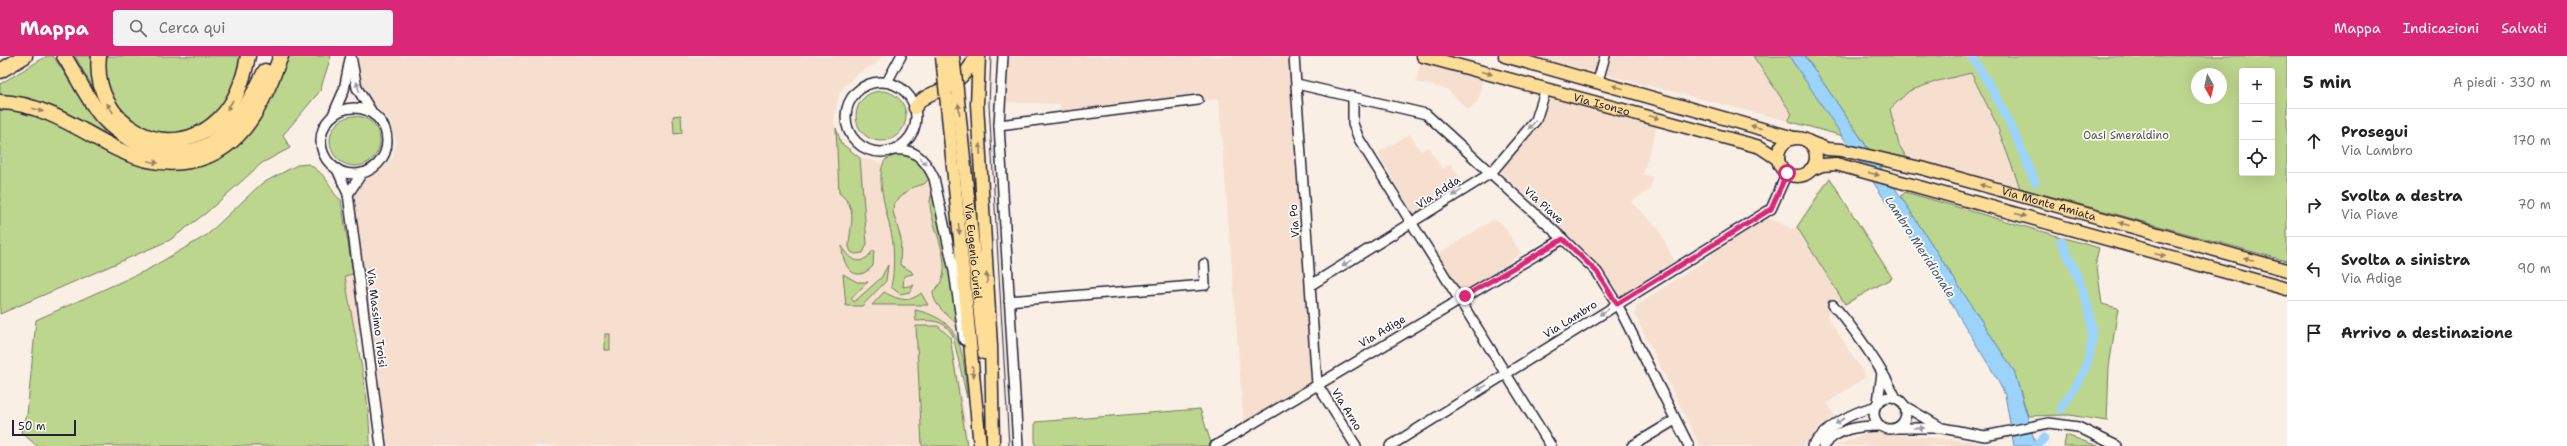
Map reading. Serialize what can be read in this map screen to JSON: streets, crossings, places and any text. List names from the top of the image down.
{
  "streets": {
    "main road": ["Via Isonzo", "Via Monte Amiata", "Via Eugenio Curiel"],
    "street": [
      "Via Adda",
      "Via Piave",
      "Via Po",
      "Via Massimo Troisi",
      "Via Lambro",
      "Via Adige",
      "Via Arno"
    ]
  },
  "crossings": [
    ["Via Isonzo", "Via Adda"],
    ["Via Isonzo", "Via Monte Amiata"],
    ["Via Isonzo", "Via Lambro"],
    ["Via Adda", "Via Piave"],
    ["Via Adda", "Via Po"],
    ["Via Monte Amiata", "Via Lambro"],
    ["Via Piave", "Via Po"],
    ["Via Piave", "Via Lambro"],
    ["Via Piave", "Via Adige"],
    ["Via Po", "Via Adige"],
    ["Via Po", "Via Arno"],
    ["Via Adige", "Via Arno"]
  ],
  "one_way": ["Via Adda", "Via Lambro"],
  "water": ["Lambro Meridionale"],
  "parks": ["Oasi Smeraldino"],
  "scale_bar": "50 m",
  "north": "bottom",
  "page": {
    "header": "Mappa",
    "search": "Cerca qui",
    "nav": ["Mappa", "Indicazioni", "Salvati"],
    "heading": ["5 min", "A piedi · 330 m"],
    "map_buttons": ["+", "−"],
    "list": [
      ["Prosegui", "Via Lambro", "170 m"],
      ["Svolta a destra", "Via Piave", "70 m"],
      ["Svolta a sinistra", "Via Adige", "90 m"],
      "Arrivo a destinazione"
    ],
    "scale": "50 m"
  }
}
